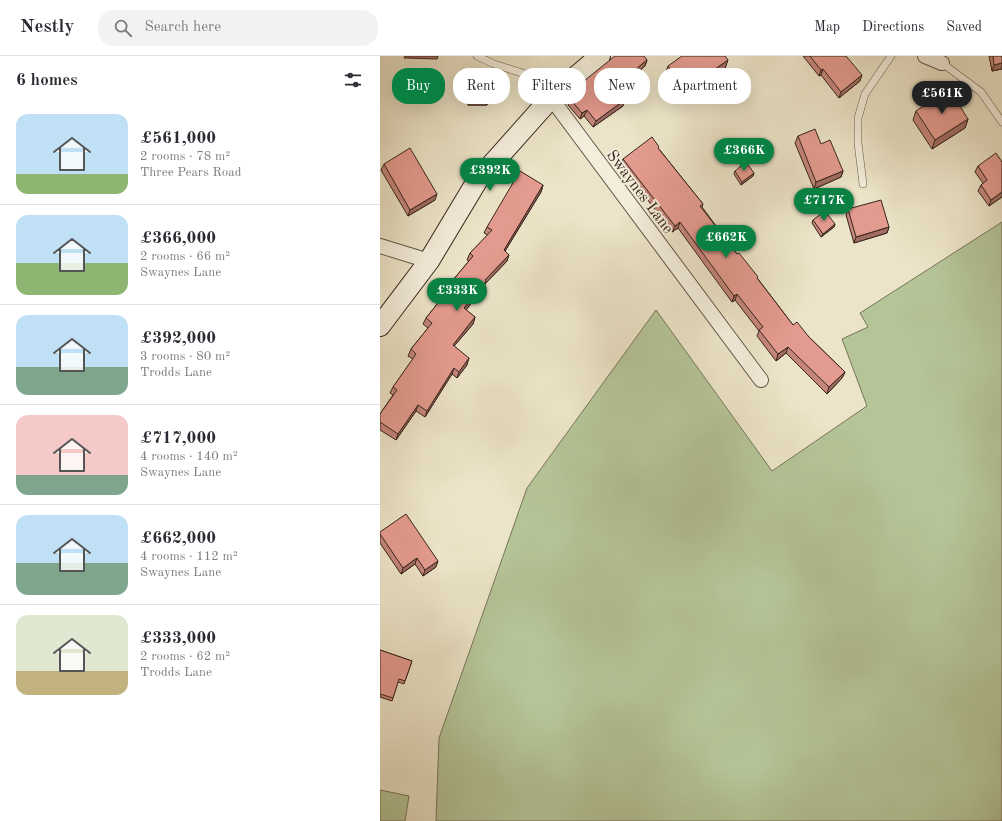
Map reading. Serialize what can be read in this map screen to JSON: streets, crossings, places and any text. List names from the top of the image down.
{
  "streets": {
    "street": ["Swaynes Lane"]
  },
  "page": {
    "header": "Nestly",
    "search": "Search here",
    "nav": ["Map", "Directions", "Saved"],
    "heading": "6 homes",
    "chip": [
      "Buy",
      "Rent",
      "Filters",
      "New",
      "Apartment"
    ],
    "price": [
      "£561K",
      "£366K",
      "£392K",
      "£717K",
      "£662K",
      "£333K"
    ],
    "list": [
      {
        "name": "£561,000",
        "note": "2 rooms · 78 m² · Three Pears Road"
      },
      {
        "name": "£366,000",
        "note": "2 rooms · 66 m² · Swaynes Lane"
      },
      {
        "name": "£392,000",
        "note": "3 rooms · 80 m² · Trodds Lane"
      },
      {
        "name": "£717,000",
        "note": "4 rooms · 140 m² · Swaynes Lane"
      },
      {
        "name": "£662,000",
        "note": "4 rooms · 112 m² · Swaynes Lane"
      },
      {
        "name": "£333,000",
        "note": "2 rooms · 62 m² · Trodds Lane"
      }
    ]
  }
}
